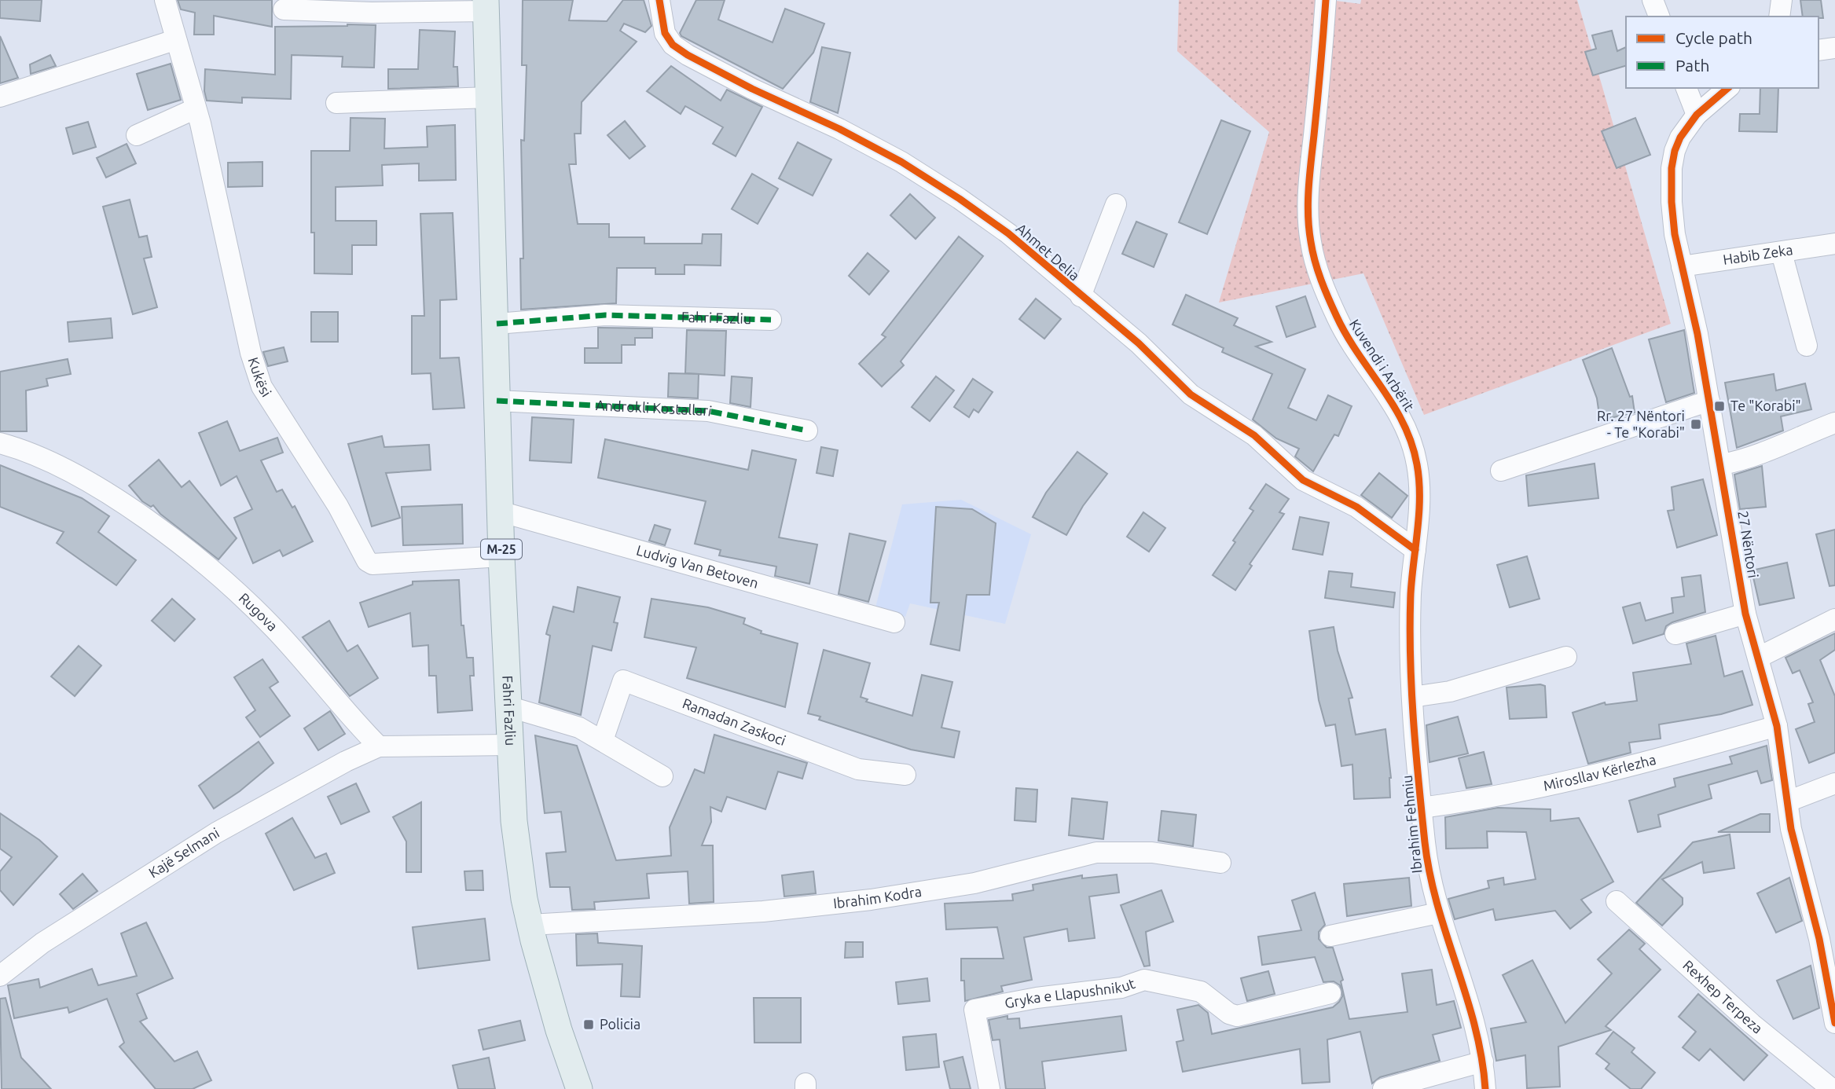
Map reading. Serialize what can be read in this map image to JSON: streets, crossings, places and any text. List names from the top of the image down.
{
  "streets": {
    "main road": ["Fahri Fazliu", "M-25"],
    "street": [
      "Ahmet Delia",
      "Habib Zeka",
      "Kuvendi i Arbërit",
      "Kukësi",
      "Androkli Kostallari",
      "27 Nëntori",
      "Ludvig Van Betoven",
      "Rugova",
      "Ramadan Zaskoci",
      "Mirosllav Kërlezha",
      "Ibrahim Fehmiu",
      "Kajë Selmani",
      "Ibrahim Kodra",
      "Gryka e Llapushnikut",
      "Rexhep Terpeza"
    ]
  },
  "crossings": [
    ["Ahmet Delia", "Kuvendi i Arbërit"],
    ["Ahmet Delia", "Ibrahim Fehmiu"],
    ["Habib Zeka", "27 Nëntori"],
    ["Fahri Fazliu", "Kukësi"],
    ["Fahri Fazliu", "Androkli Kostallari"],
    ["Fahri Fazliu", "Ludvig Van Betoven"],
    ["Fahri Fazliu", "Ibrahim Kodra"],
    ["Kuvendi i Arbërit", "Ibrahim Fehmiu"],
    ["27 Nëntori", "Mirosllav Kërlezha"],
    ["Rugova", "Kajë Selmani"],
    ["Mirosllav Kërlezha", "Ibrahim Fehmiu"]
  ],
  "places": {
    "transit": ["Te \"Korabi\"", "Rr. 27 Nëntori - Te \"Korabi\"", "Policia"]
  },
  "legend": ["Cycle path", "Path"]
}
